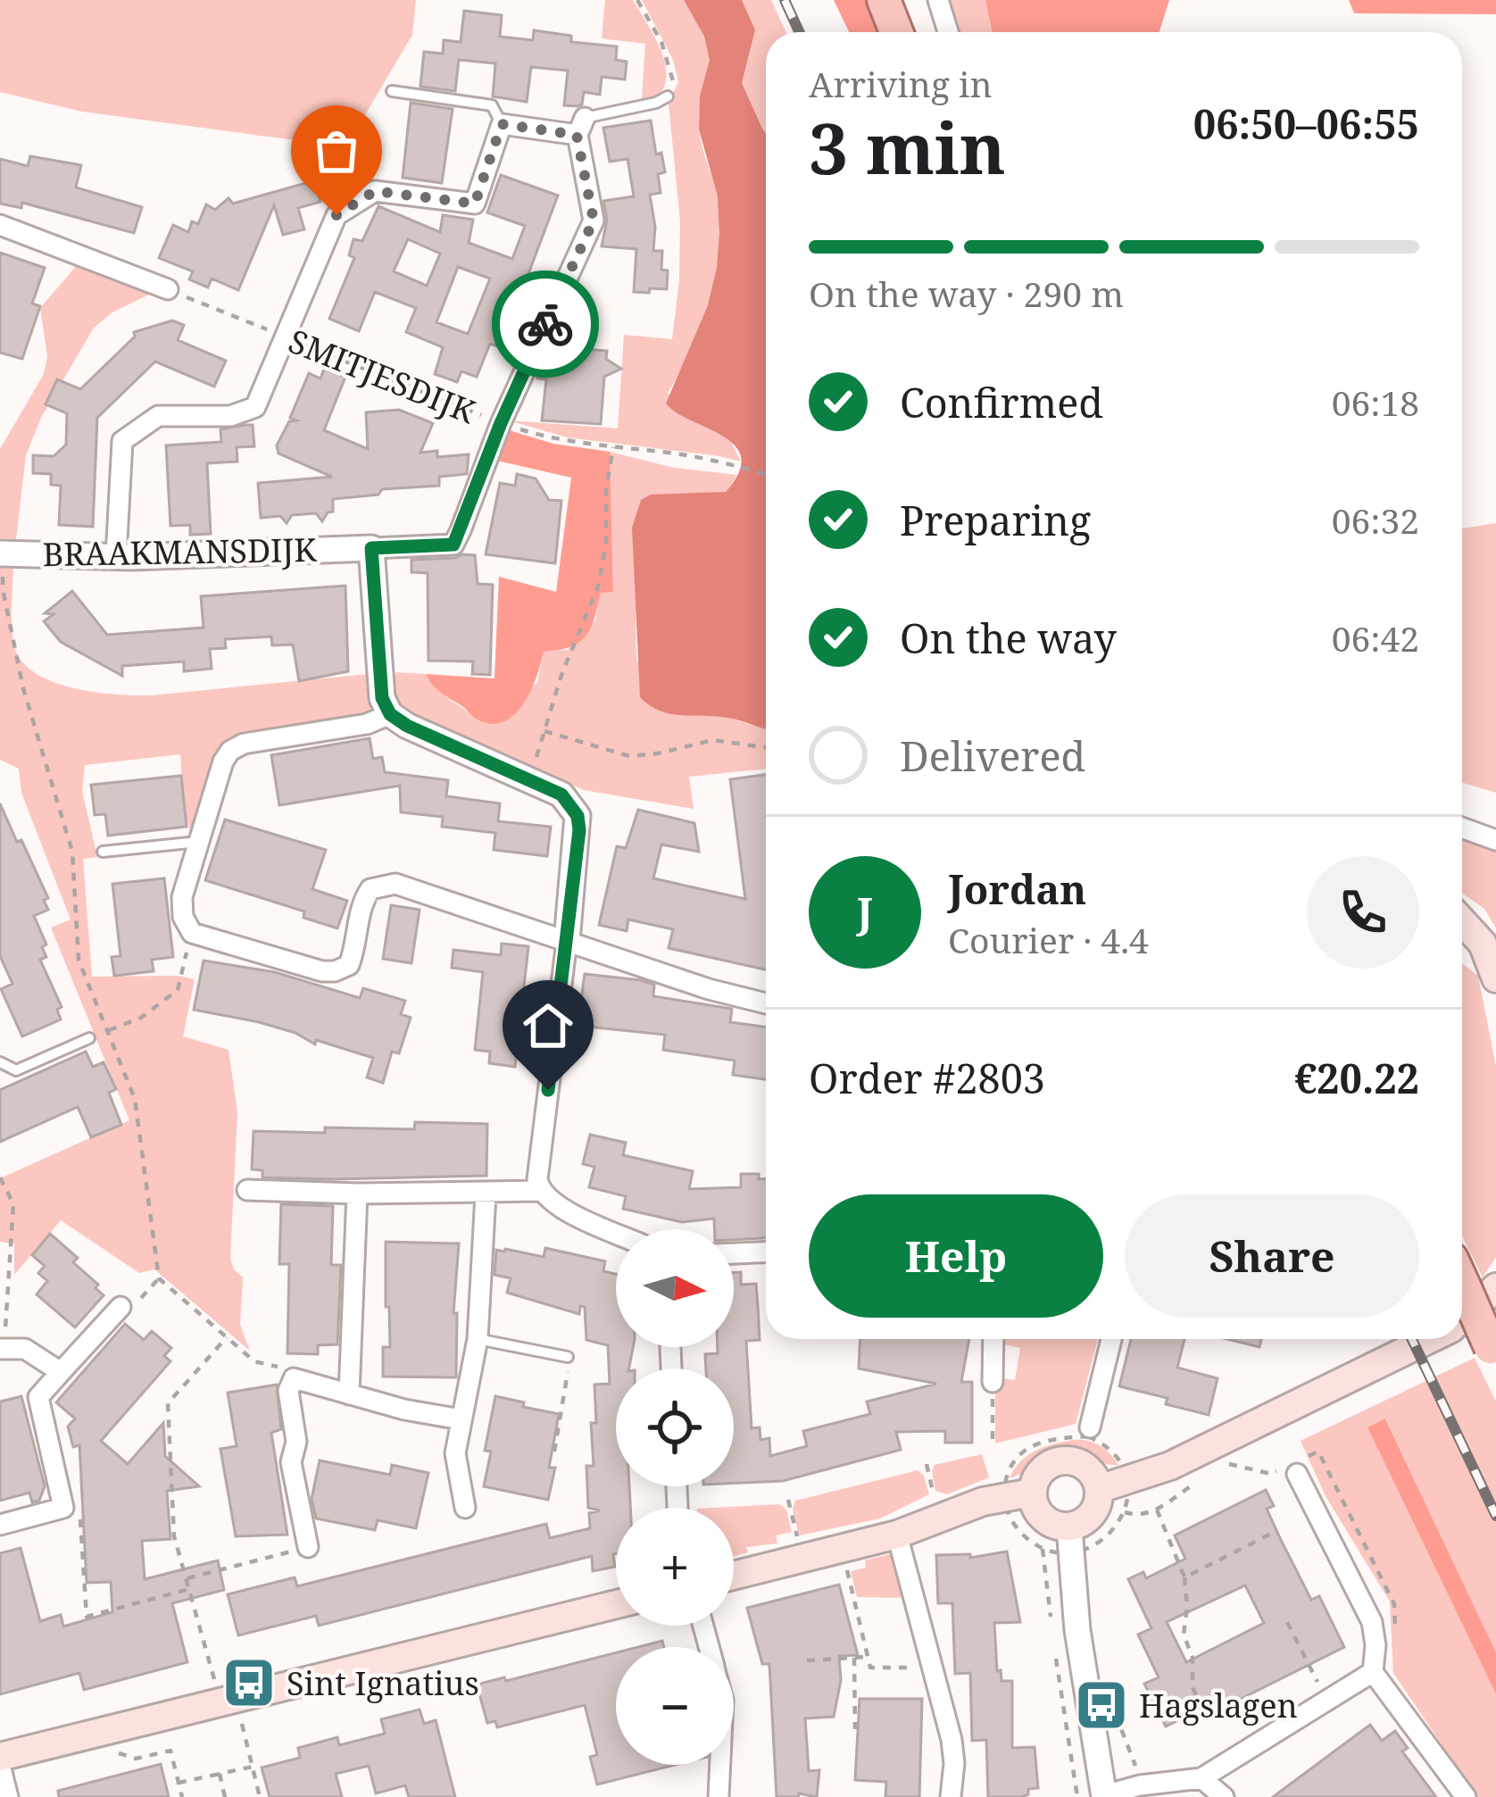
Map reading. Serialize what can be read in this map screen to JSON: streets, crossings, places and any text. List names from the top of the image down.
{
  "streets": {
    "street": ["BRAAKMANSDIJK"],
    "path": ["SMITJESDIJK"]
  },
  "places": {
    "bus stop": ["Sint Ignatius", "Hagslagen"]
  },
  "north": "right",
  "page": {
    "heading": ["3 min", "Arriving in", "06:50–06:55"],
    "panel": [
      "Jordan",
      "Courier · 4.4",
      "Order #2803",
      "€20.22"
    ],
    "bar": "On the way · 290 m",
    "list": [
      ["Confirmed", "06:18"],
      ["Preparing", "06:32"],
      ["On the way", "06:42"],
      "Delivered"
    ],
    "round": "J",
    "buttons": ["Help", "Share"],
    "map_buttons": ["+", "−"]
  }
}
